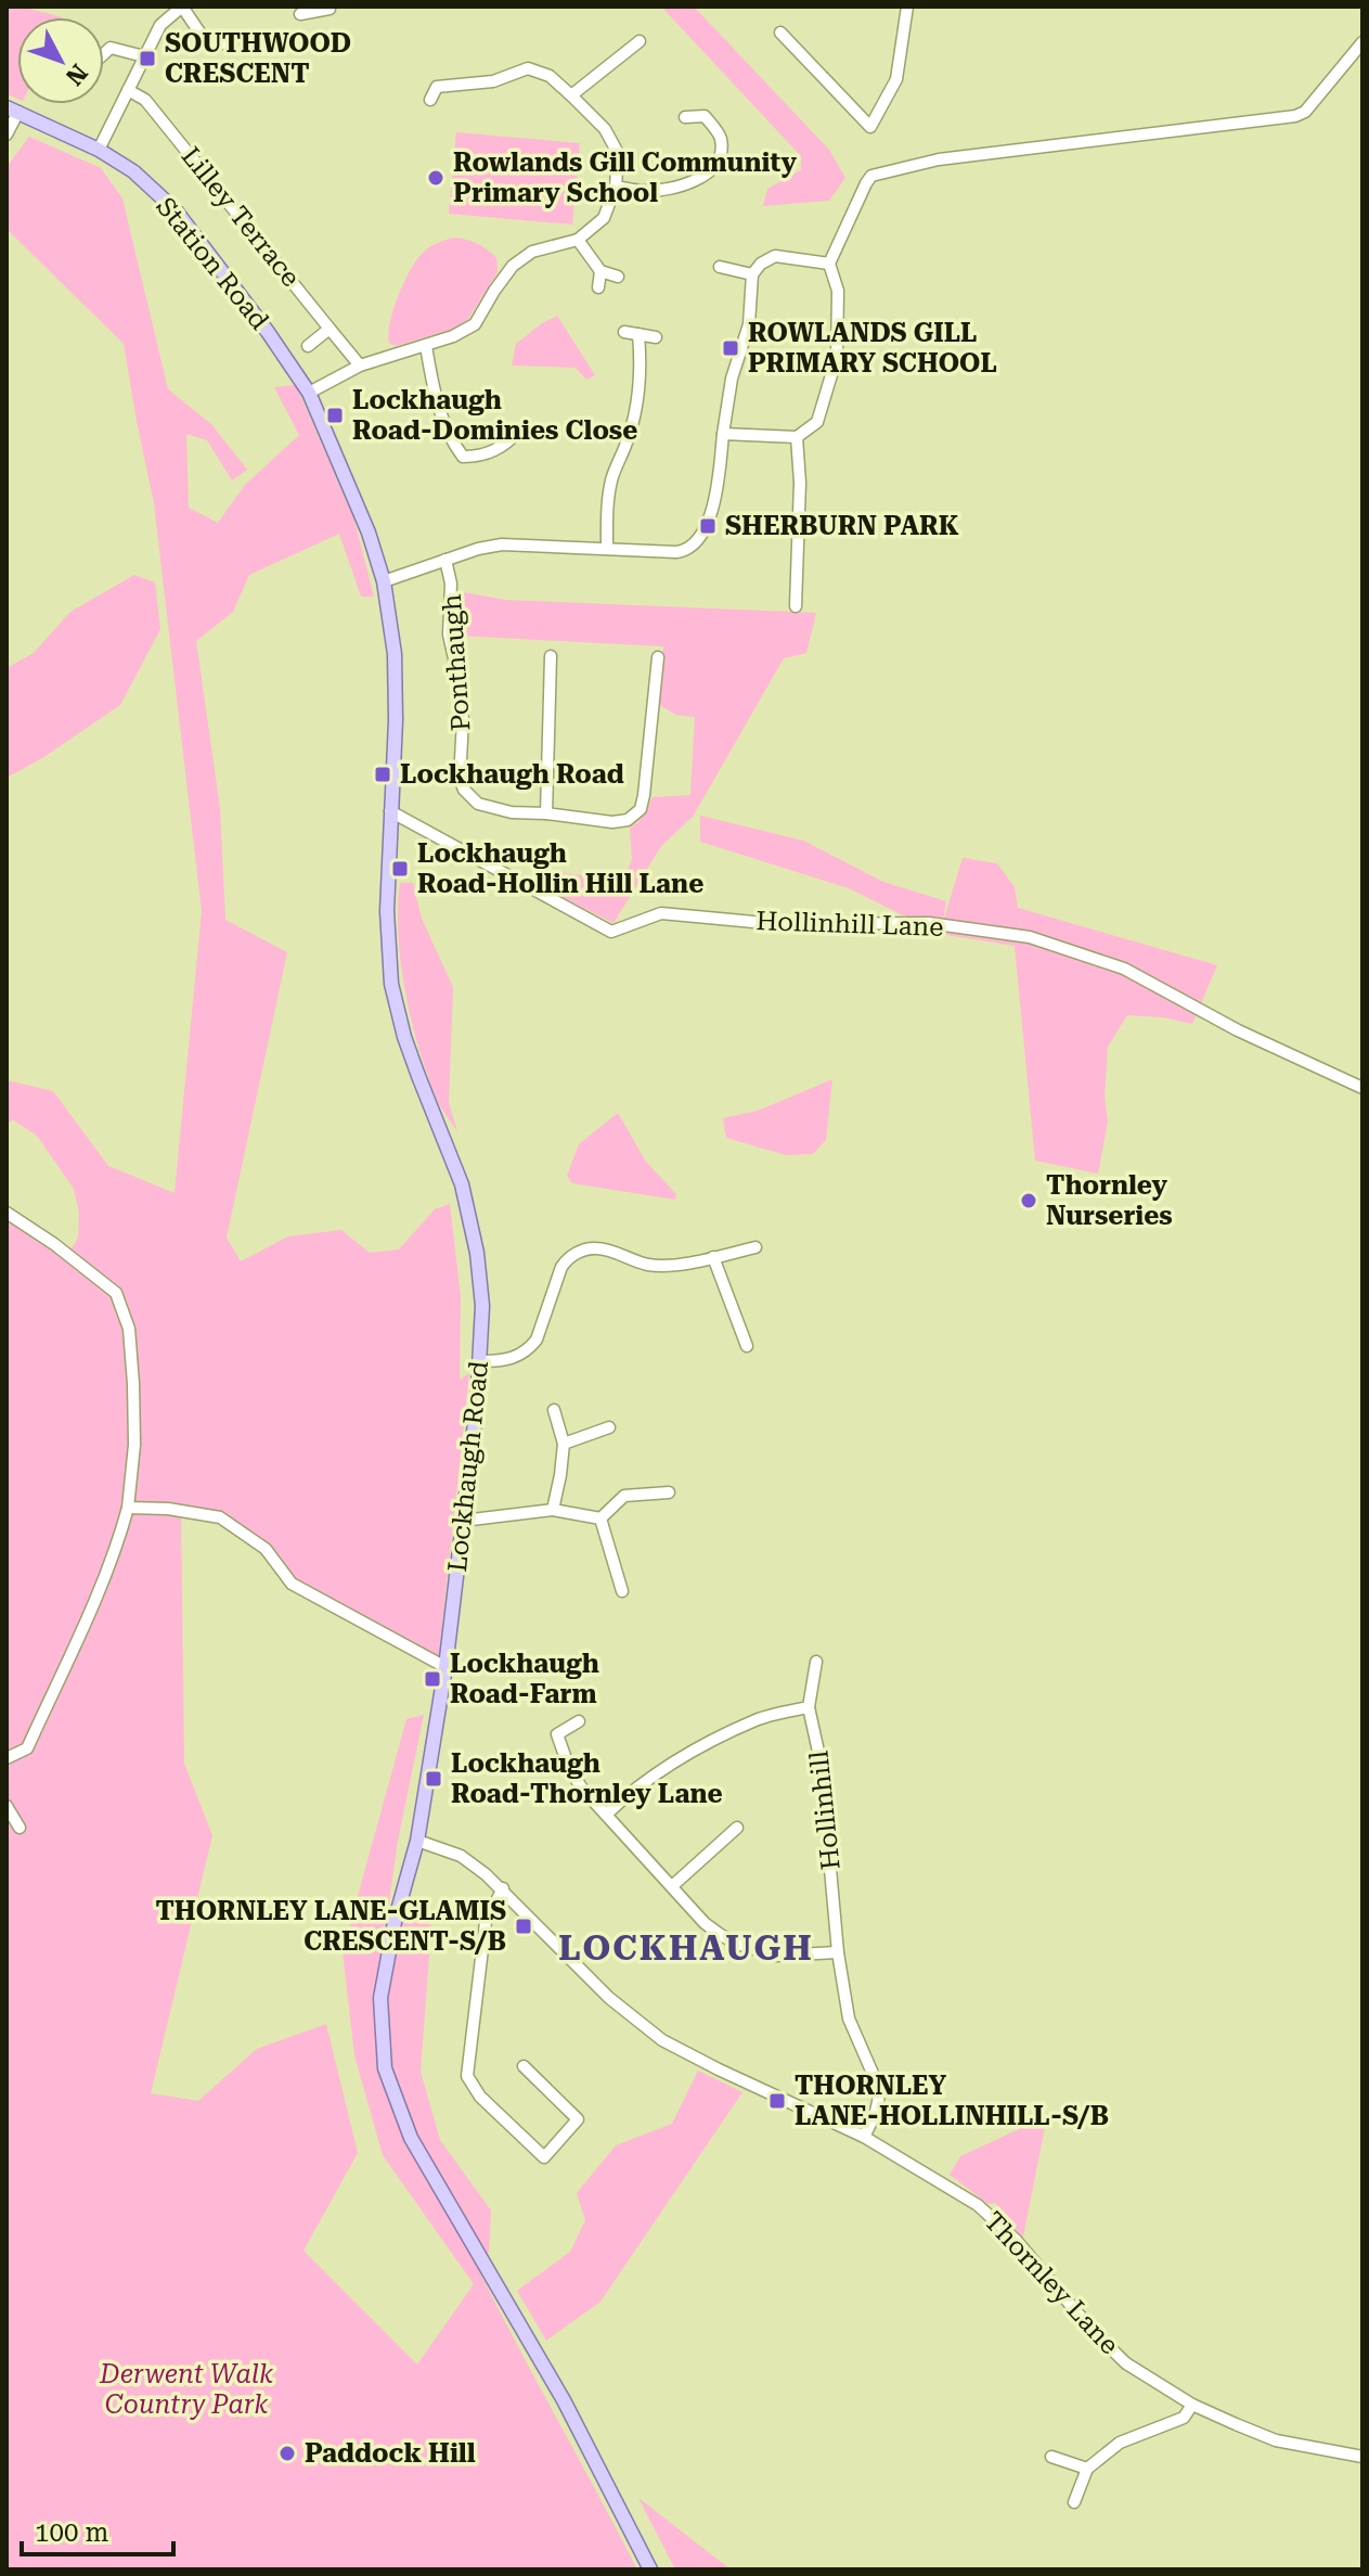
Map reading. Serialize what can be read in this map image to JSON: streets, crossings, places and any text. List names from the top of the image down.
{
  "streets": {
    "main road": ["Station Road", "Lockhaugh Road"],
    "street": [
      "Lilley Terrace",
      "Ponthaugh",
      "Hollinhill Lane",
      "Hollinhill",
      "Thornley Lane"
    ]
  },
  "crossings": [
    ["Station Road", "Lockhaugh Road"],
    ["Hollinhill Lane", "Lockhaugh Road"],
    ["Lockhaugh Road", "Thornley Lane"],
    ["Hollinhill", "Thornley Lane"]
  ],
  "districts": ["LOCKHAUGH"],
  "parks": ["Derwent Walk Country Park"],
  "places": {
    "transit": [
      "SOUTHWOOD CRESCENT",
      "ROWLANDS GILL PRIMARY SCHOOL",
      "Lockhaugh Road-Dominies Close",
      "SHERBURN PARK",
      "Lockhaugh Road",
      "Lockhaugh Road-Hollin Hill Lane",
      "Lockhaugh Road-Farm",
      "Lockhaugh Road-Thornley Lane",
      "THORNLEY LANE-GLAMIS CRESCENT-S/B",
      "THORNLEY LANE-HOLLINHILL-S/B"
    ],
    "other": ["Rowlands Gill Community Primary School", "Thornley Nurseries", "Paddock Hill"]
  },
  "scale_bar": "100 m",
  "north": "bottom right"
}
